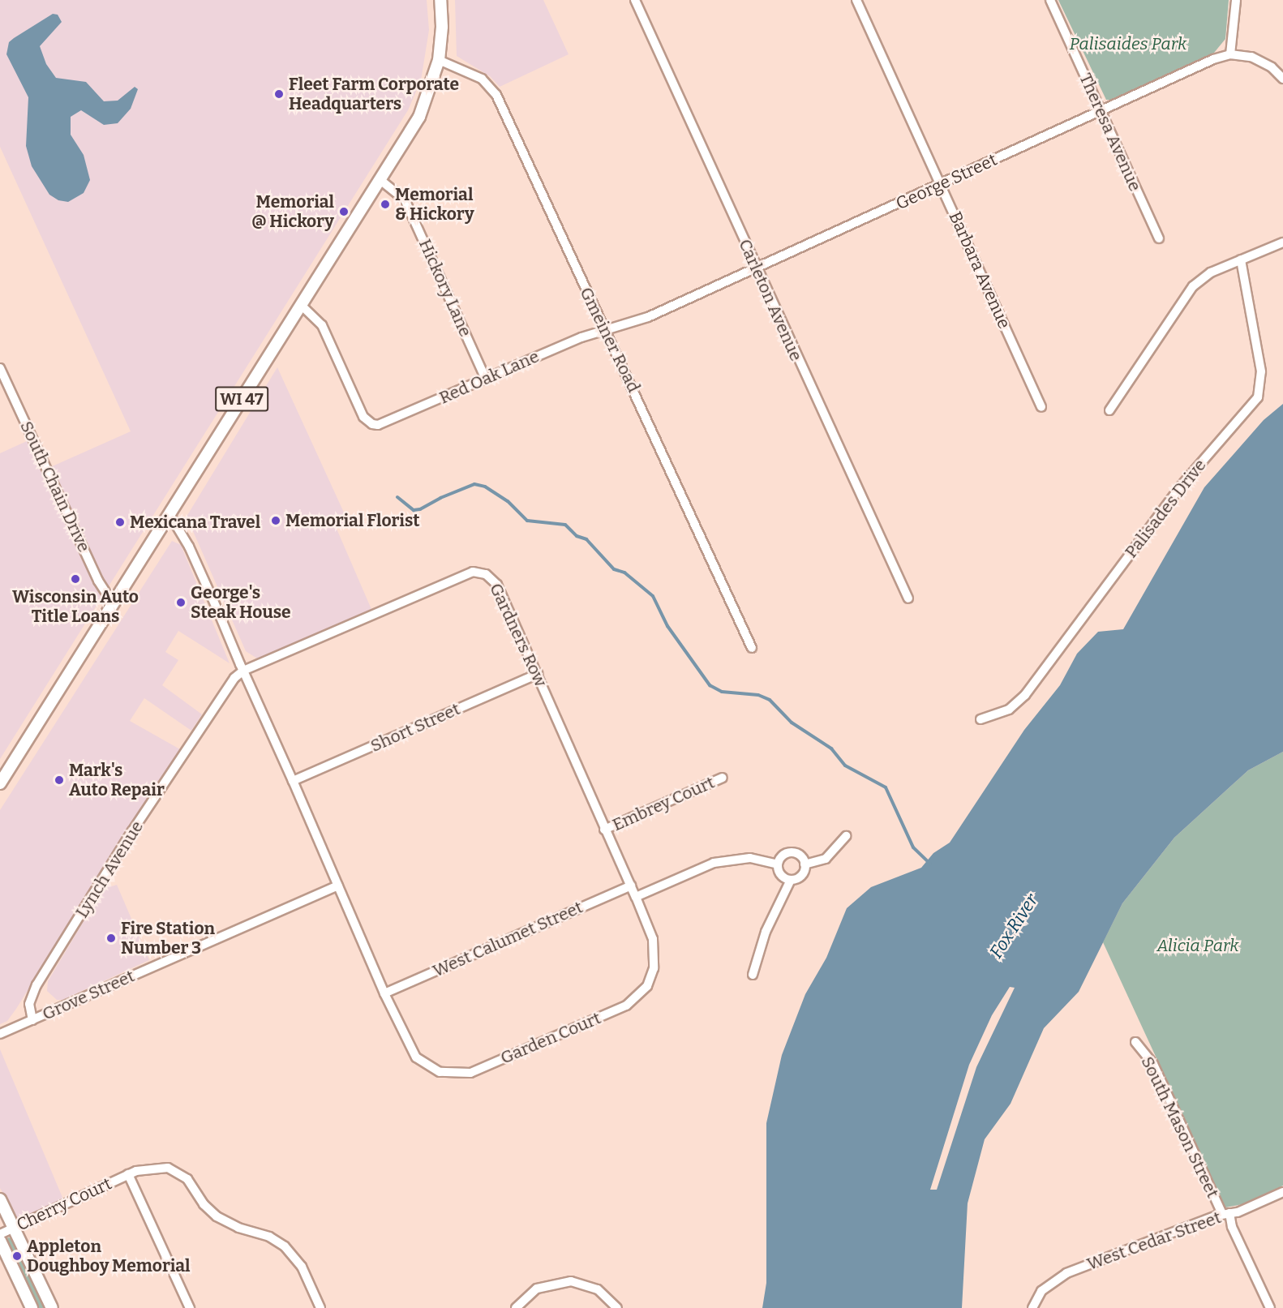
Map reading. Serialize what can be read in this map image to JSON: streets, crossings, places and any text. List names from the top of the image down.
{
  "streets": {
    "main road": ["WI 47"],
    "street": [
      "Theresa Avenue",
      "George Street",
      "Barbara Avenue",
      "Hickory Lane",
      "Carleton Avenue",
      "Gmeiner Road",
      "Red Oak Lane",
      "South Chain Drive",
      "Palisades Drive",
      "Gardners Row",
      "Short Street",
      "Embrey Court",
      "Lynch Avenue",
      "West Calumet Street",
      "Grove Street",
      "Garden Court",
      "South Mason Street",
      "Cherry Court",
      "West Cedar Street"
    ]
  },
  "crossings": [
    ["Theresa Avenue", "George Street"],
    ["George Street", "Barbara Avenue"],
    ["George Street", "Carleton Avenue"],
    ["George Street", "Gmeiner Road"],
    ["George Street", "Red Oak Lane"],
    ["Hickory Lane", "Red Oak Lane"],
    ["Hickory Lane", "WI 47"],
    ["Gmeiner Road", "Red Oak Lane"],
    ["Gmeiner Road", "WI 47"],
    ["Red Oak Lane", "WI 47"],
    ["WI 47", "South Chain Drive"],
    ["Gardners Row", "Short Street"],
    ["Gardners Row", "Embrey Court"],
    ["Gardners Row", "Lynch Avenue"],
    ["Gardners Row", "West Calumet Street"],
    ["Gardners Row", "Garden Court"],
    ["Lynch Avenue", "Grove Street"],
    ["West Calumet Street", "Garden Court"],
    ["South Mason Street", "West Cedar Street"]
  ],
  "water": ["Fox River"],
  "parks": ["Palisaides Park", "Alicia Park"],
  "places": [
    "Fleet Farm Corporate Headquarters",
    "Memorial & Hickory",
    "Memorial @ Hickory",
    "Memorial Florist",
    "Mexicana Travel",
    "Wisconsin Auto Title Loans",
    "George's Steak House",
    "Mark's Auto Repair",
    "Fire Station Number 3",
    "Appleton Doughboy Memorial"
  ]
}
